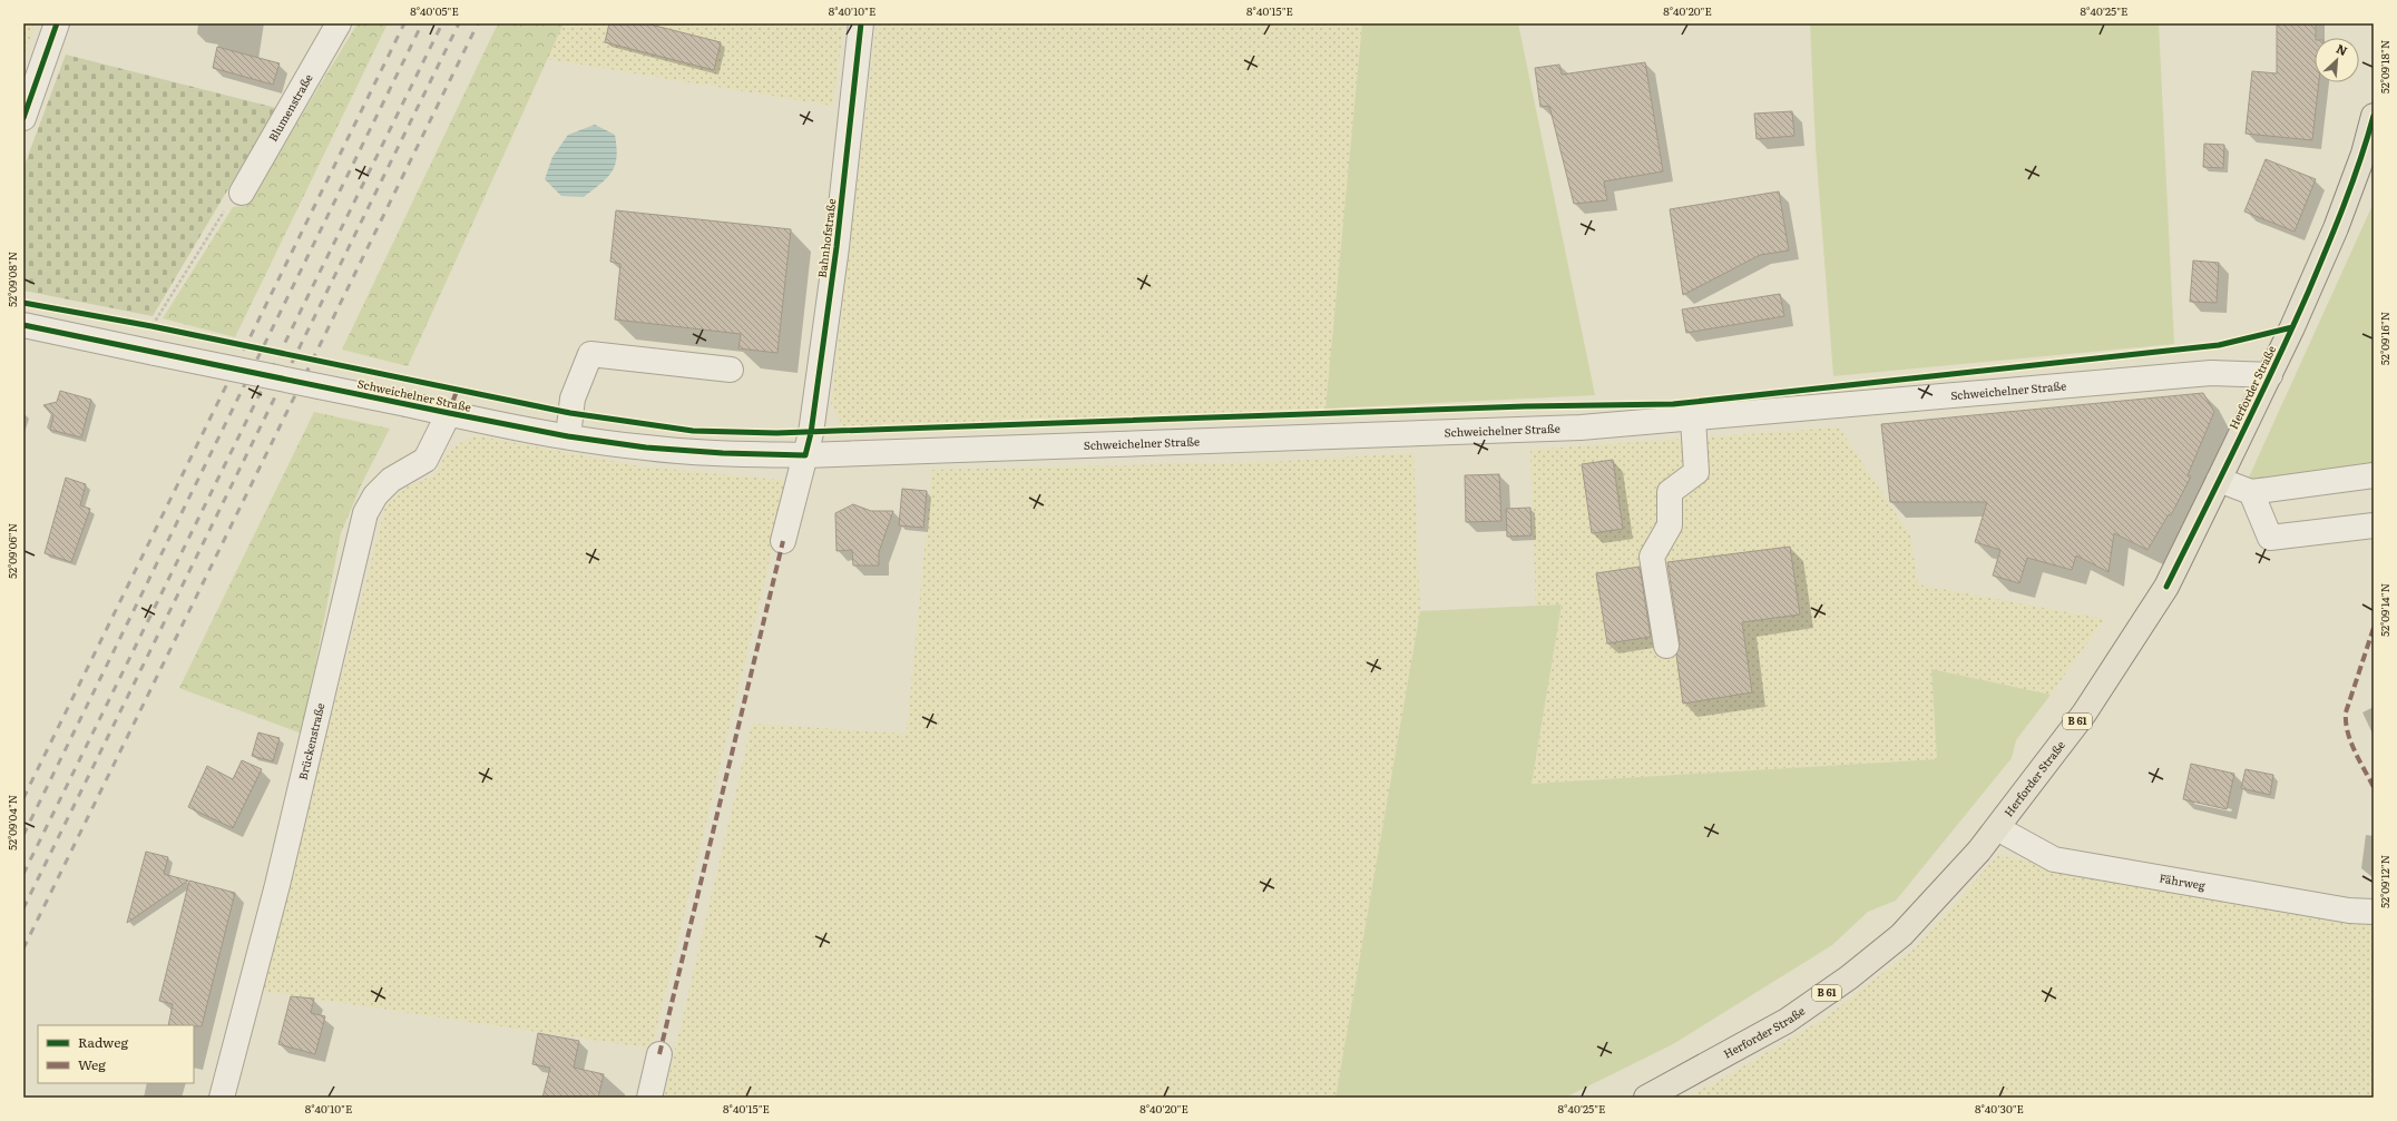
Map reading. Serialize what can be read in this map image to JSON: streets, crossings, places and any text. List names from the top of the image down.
{
  "streets": {
    "main road": ["Herforder Straße", "B 61"],
    "street": [
      "Blumenstraße",
      "Bahnhofstraße",
      "Schweichelner Straße",
      "Brückenstraße",
      "Fährweg"
    ]
  },
  "crossings": [
    ["Bahnhofstraße", "Schweichelner Straße"],
    ["Herforder Straße", "Schweichelner Straße"],
    ["Herforder Straße", "Fährweg"],
    ["Schweichelner Straße", "Brückenstraße"]
  ],
  "legend": ["Radweg", "Weg"],
  "north": "top right",
  "coordinates": [
    "8°40'05\"E",
    "8°40'10\"E",
    "8°40'15\"E",
    "8°40'20\"E",
    "8°40'25\"E",
    "52°09'18\"N",
    "52°09'08\"N",
    "52°09'16\"N",
    "52°09'06\"N",
    "52°09'14\"N",
    "52°09'04\"N",
    "52°09'12\"N",
    "8°40'30\"E"
  ]
}
